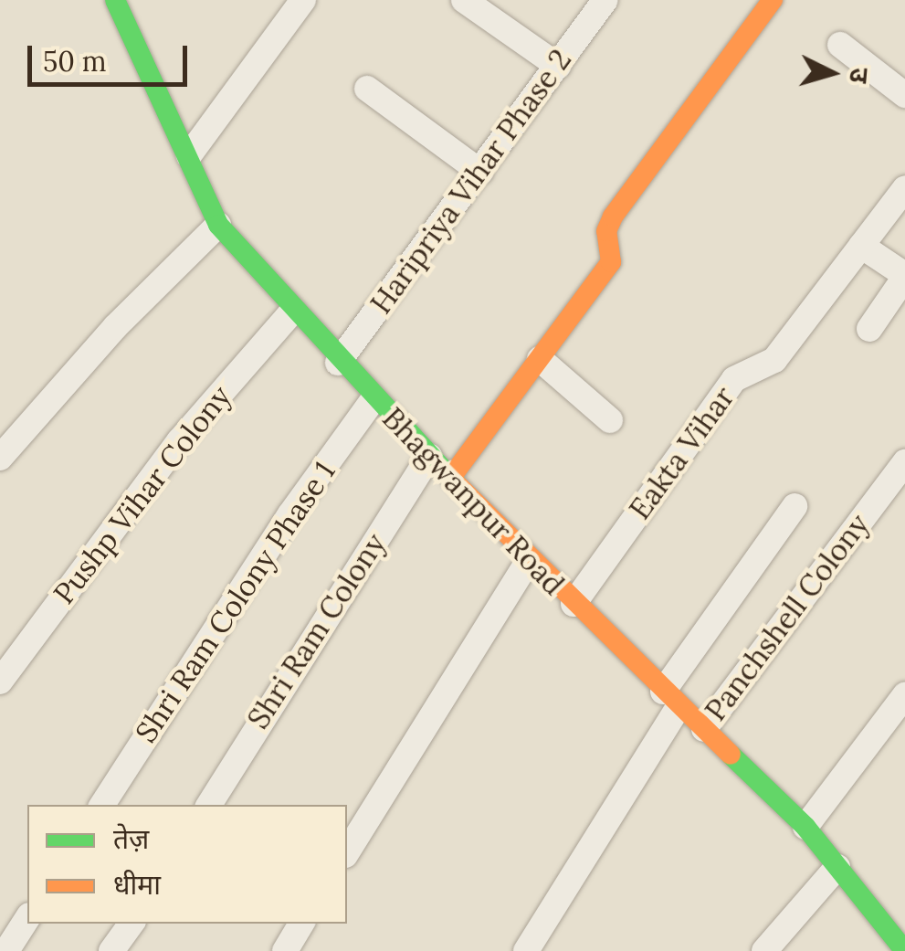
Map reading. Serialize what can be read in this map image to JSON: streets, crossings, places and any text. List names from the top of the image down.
{
  "streets": {
    "street": [
      "Haripriya Vihar Phase 2",
      "Eakta Vihar",
      "Pushp Vihar Colony",
      "Bhagwanpur Road",
      "Shri Ram Colony Phase 1",
      "Panchshell Colony",
      "Shri Ram Colony"
    ]
  },
  "crossings": [
    ["Haripriya Vihar Phase 2", "Bhagwanpur Road"],
    ["Eakta Vihar", "Bhagwanpur Road"],
    ["Pushp Vihar Colony", "Bhagwanpur Road"],
    ["Bhagwanpur Road", "Shri Ram Colony Phase 1"],
    ["Bhagwanpur Road", "Panchshell Colony"],
    ["Bhagwanpur Road", "Shri Ram Colony"]
  ],
  "legend": ["तेज़", "धीमा"],
  "scale_bar": "50 m",
  "north": "right"
}
